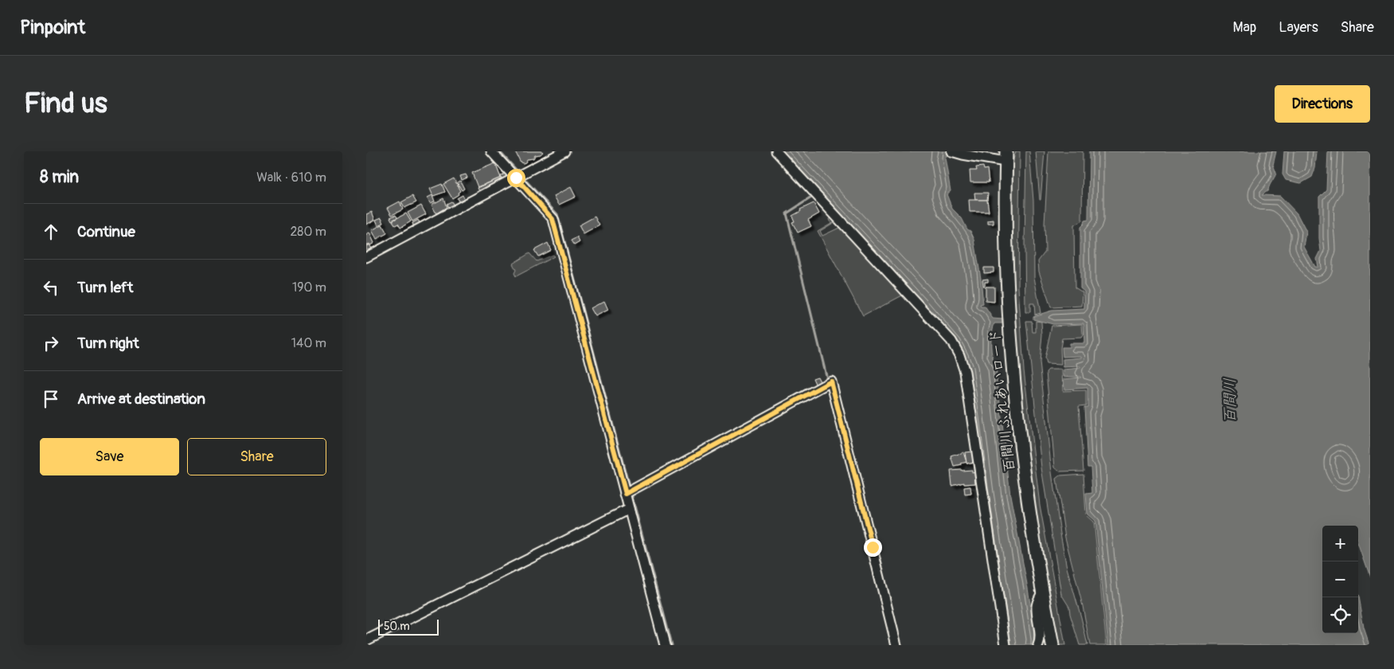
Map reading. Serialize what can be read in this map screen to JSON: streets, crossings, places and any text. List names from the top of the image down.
{
  "streets": {
    "street": ["百間川ふれあいロード"]
  },
  "water": ["百間川"],
  "scale_bar": "50 m",
  "page": {
    "header": "Pinpoint",
    "nav": ["Map", "Layers", "Share"],
    "buttons": [
      "Directions",
      ["Save", "Share"]
    ],
    "title": "Find us",
    "heading": ["8 min", "Walk · 610 m"],
    "list": [
      ["Continue", "280 m"],
      ["Turn left", "190 m"],
      ["Turn right", "140 m"],
      "Arrive at destination"
    ],
    "map_buttons": ["+", "−"],
    "scale": "50 m"
  }
}
